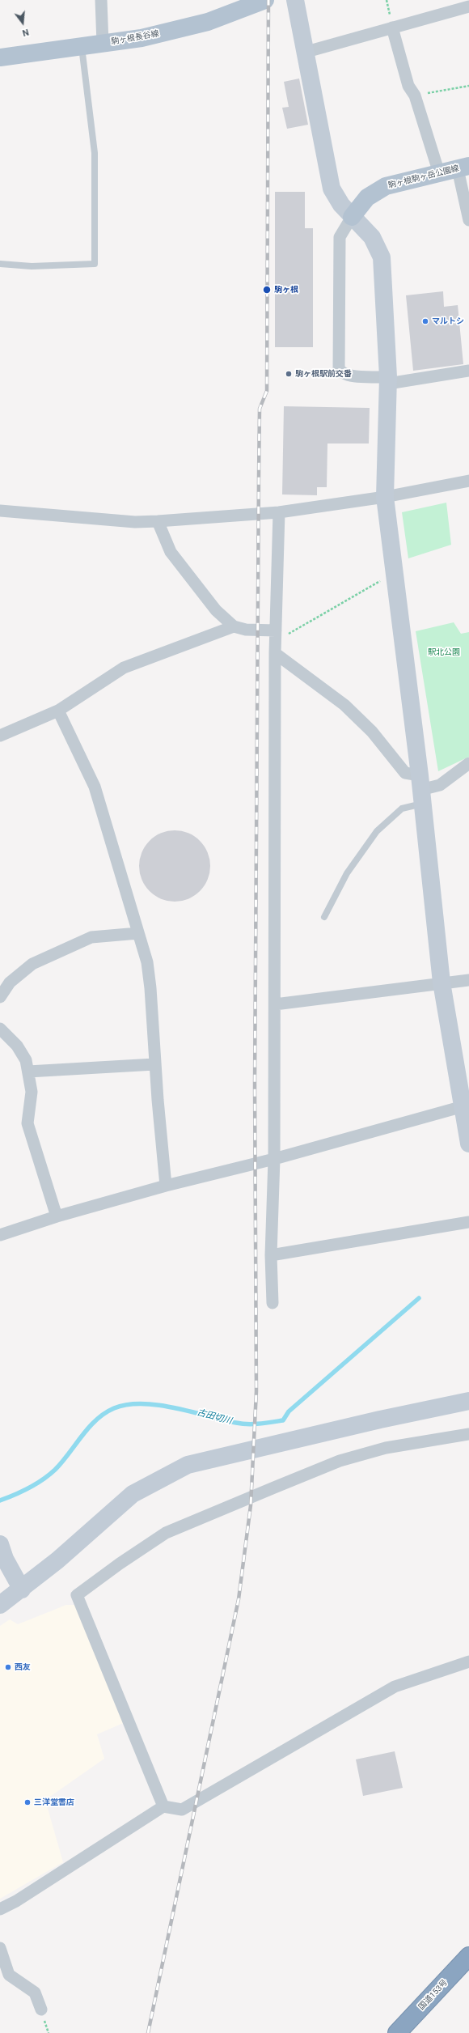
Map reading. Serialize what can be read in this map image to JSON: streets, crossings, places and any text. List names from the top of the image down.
{
  "streets": {
    "highway": ["国道153号"],
    "main road": ["駒ヶ根長谷線", "駒ヶ根駒ヶ岳公園線"]
  },
  "water": ["古田切川"],
  "parks": ["駅北公園"],
  "places": [
    "駒ヶ根",
    "マルトシ",
    "駒ヶ根駅前交番",
    "西友",
    "三洋堂書店"
  ],
  "north": "bottom"
}
